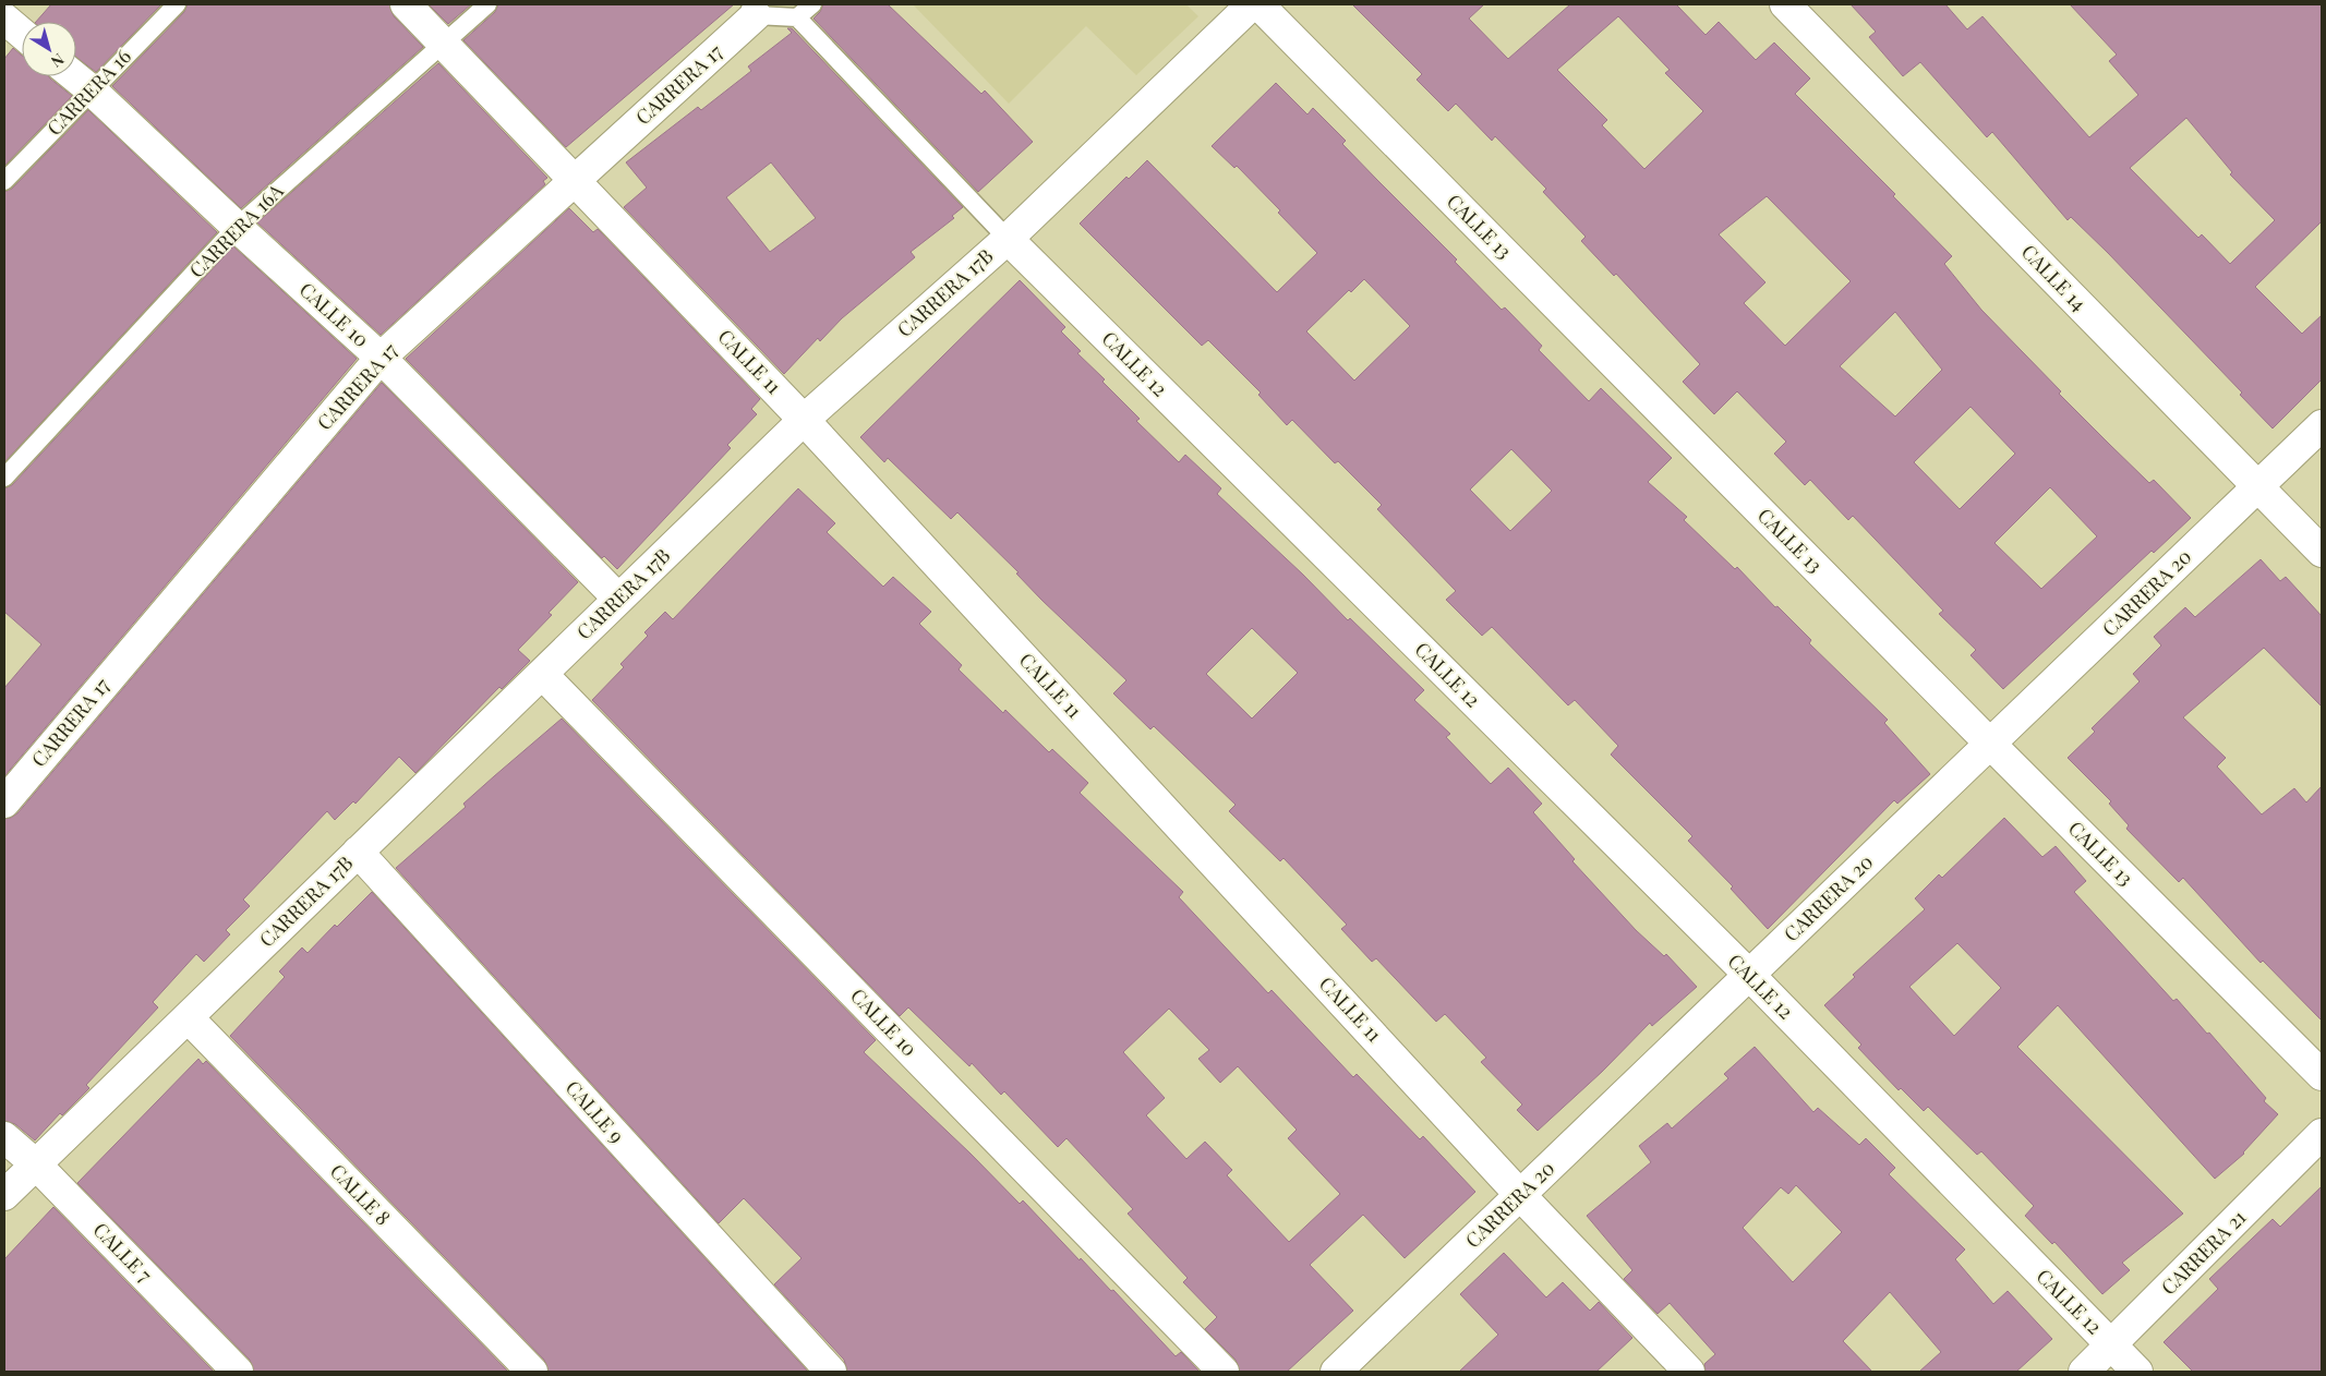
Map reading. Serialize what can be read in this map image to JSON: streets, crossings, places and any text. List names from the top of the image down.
{
  "streets": {
    "street": [
      "CARRERA 17",
      "CALLE 13",
      "CALLE 14",
      "CARRERA 17B",
      "CALLE 10",
      "CALLE 11",
      "CALLE 12",
      "CARRERA 20",
      "CALLE 9",
      "CALLE 8",
      "CALLE 7",
      "CARRERA 21"
    ],
    "lane": ["CARRERA 16", "CARRERA 16A"]
  },
  "crossings": [
    ["CARRERA 17", "CALLE 10"],
    ["CARRERA 17", "CALLE 11"],
    ["CARRERA 16", "CALLE 10"],
    ["CALLE 13", "CARRERA 20"],
    ["CARRERA 16A", "CALLE 10"],
    ["CARRERA 16A", "CALLE 11"],
    ["CALLE 14", "CARRERA 20"],
    ["CARRERA 17B", "CALLE 10"],
    ["CARRERA 17B", "CALLE 11"],
    ["CARRERA 17B", "CALLE 12"],
    ["CARRERA 17B", "CALLE 9"],
    ["CARRERA 17B", "CALLE 8"],
    ["CARRERA 17B", "CALLE 7"],
    ["CALLE 11", "CARRERA 20"],
    ["CALLE 12", "CARRERA 20"],
    ["CALLE 12", "CARRERA 21"]
  ],
  "north": "bottom right"
}
